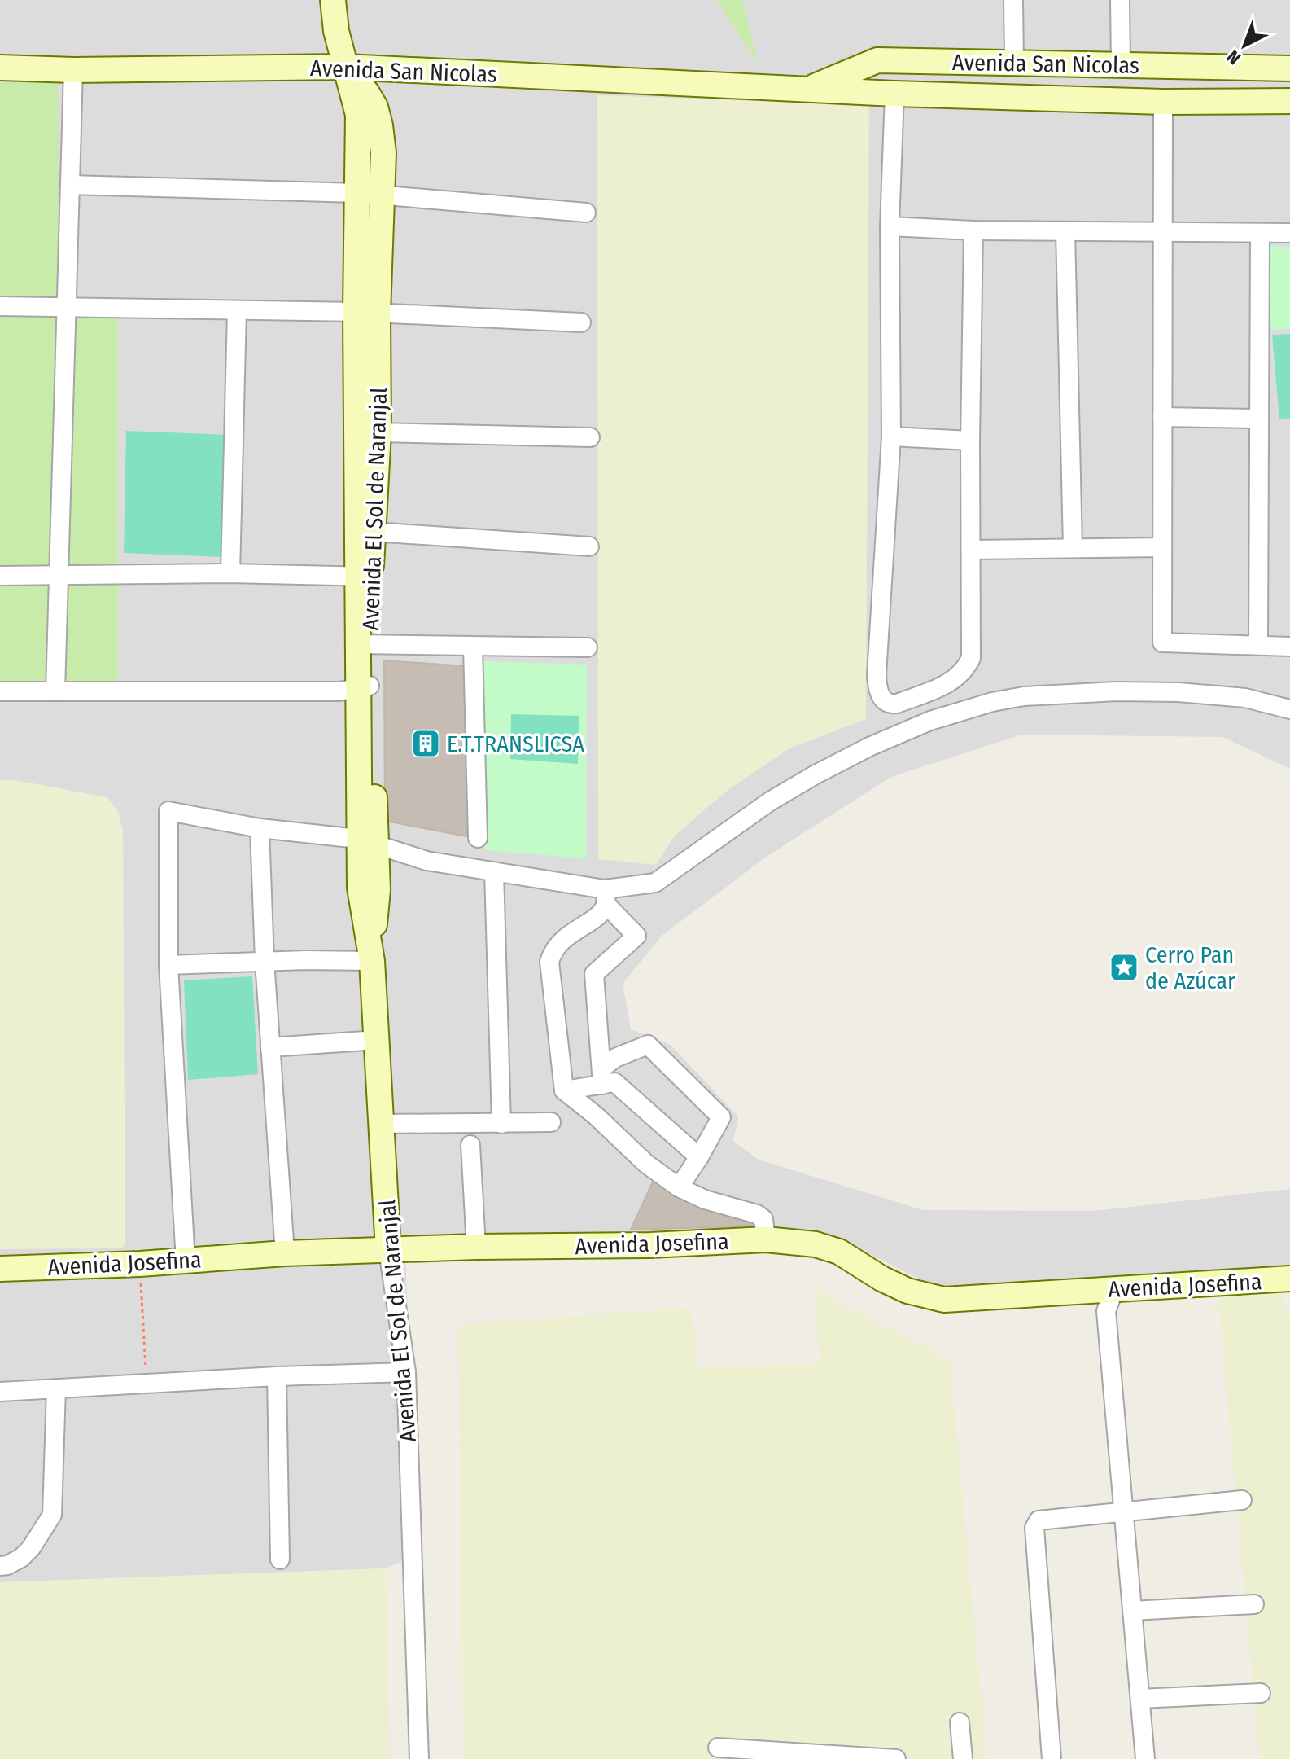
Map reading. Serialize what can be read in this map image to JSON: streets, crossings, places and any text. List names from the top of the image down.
{
  "streets": {
    "street": ["Avenida San Nicolas", "Avenida El Sol de Naranjal", "Avenida Josefina"]
  },
  "crossings": [
    ["Avenida San Nicolas", "Avenida El Sol de Naranjal"],
    ["Avenida El Sol de Naranjal", "Avenida Josefina"]
  ],
  "places": {
    "building": ["E.T.TRANSLICSA"],
    "place": ["Cerro Pan de Azúcar"]
  },
  "north": "bottom left"
}
